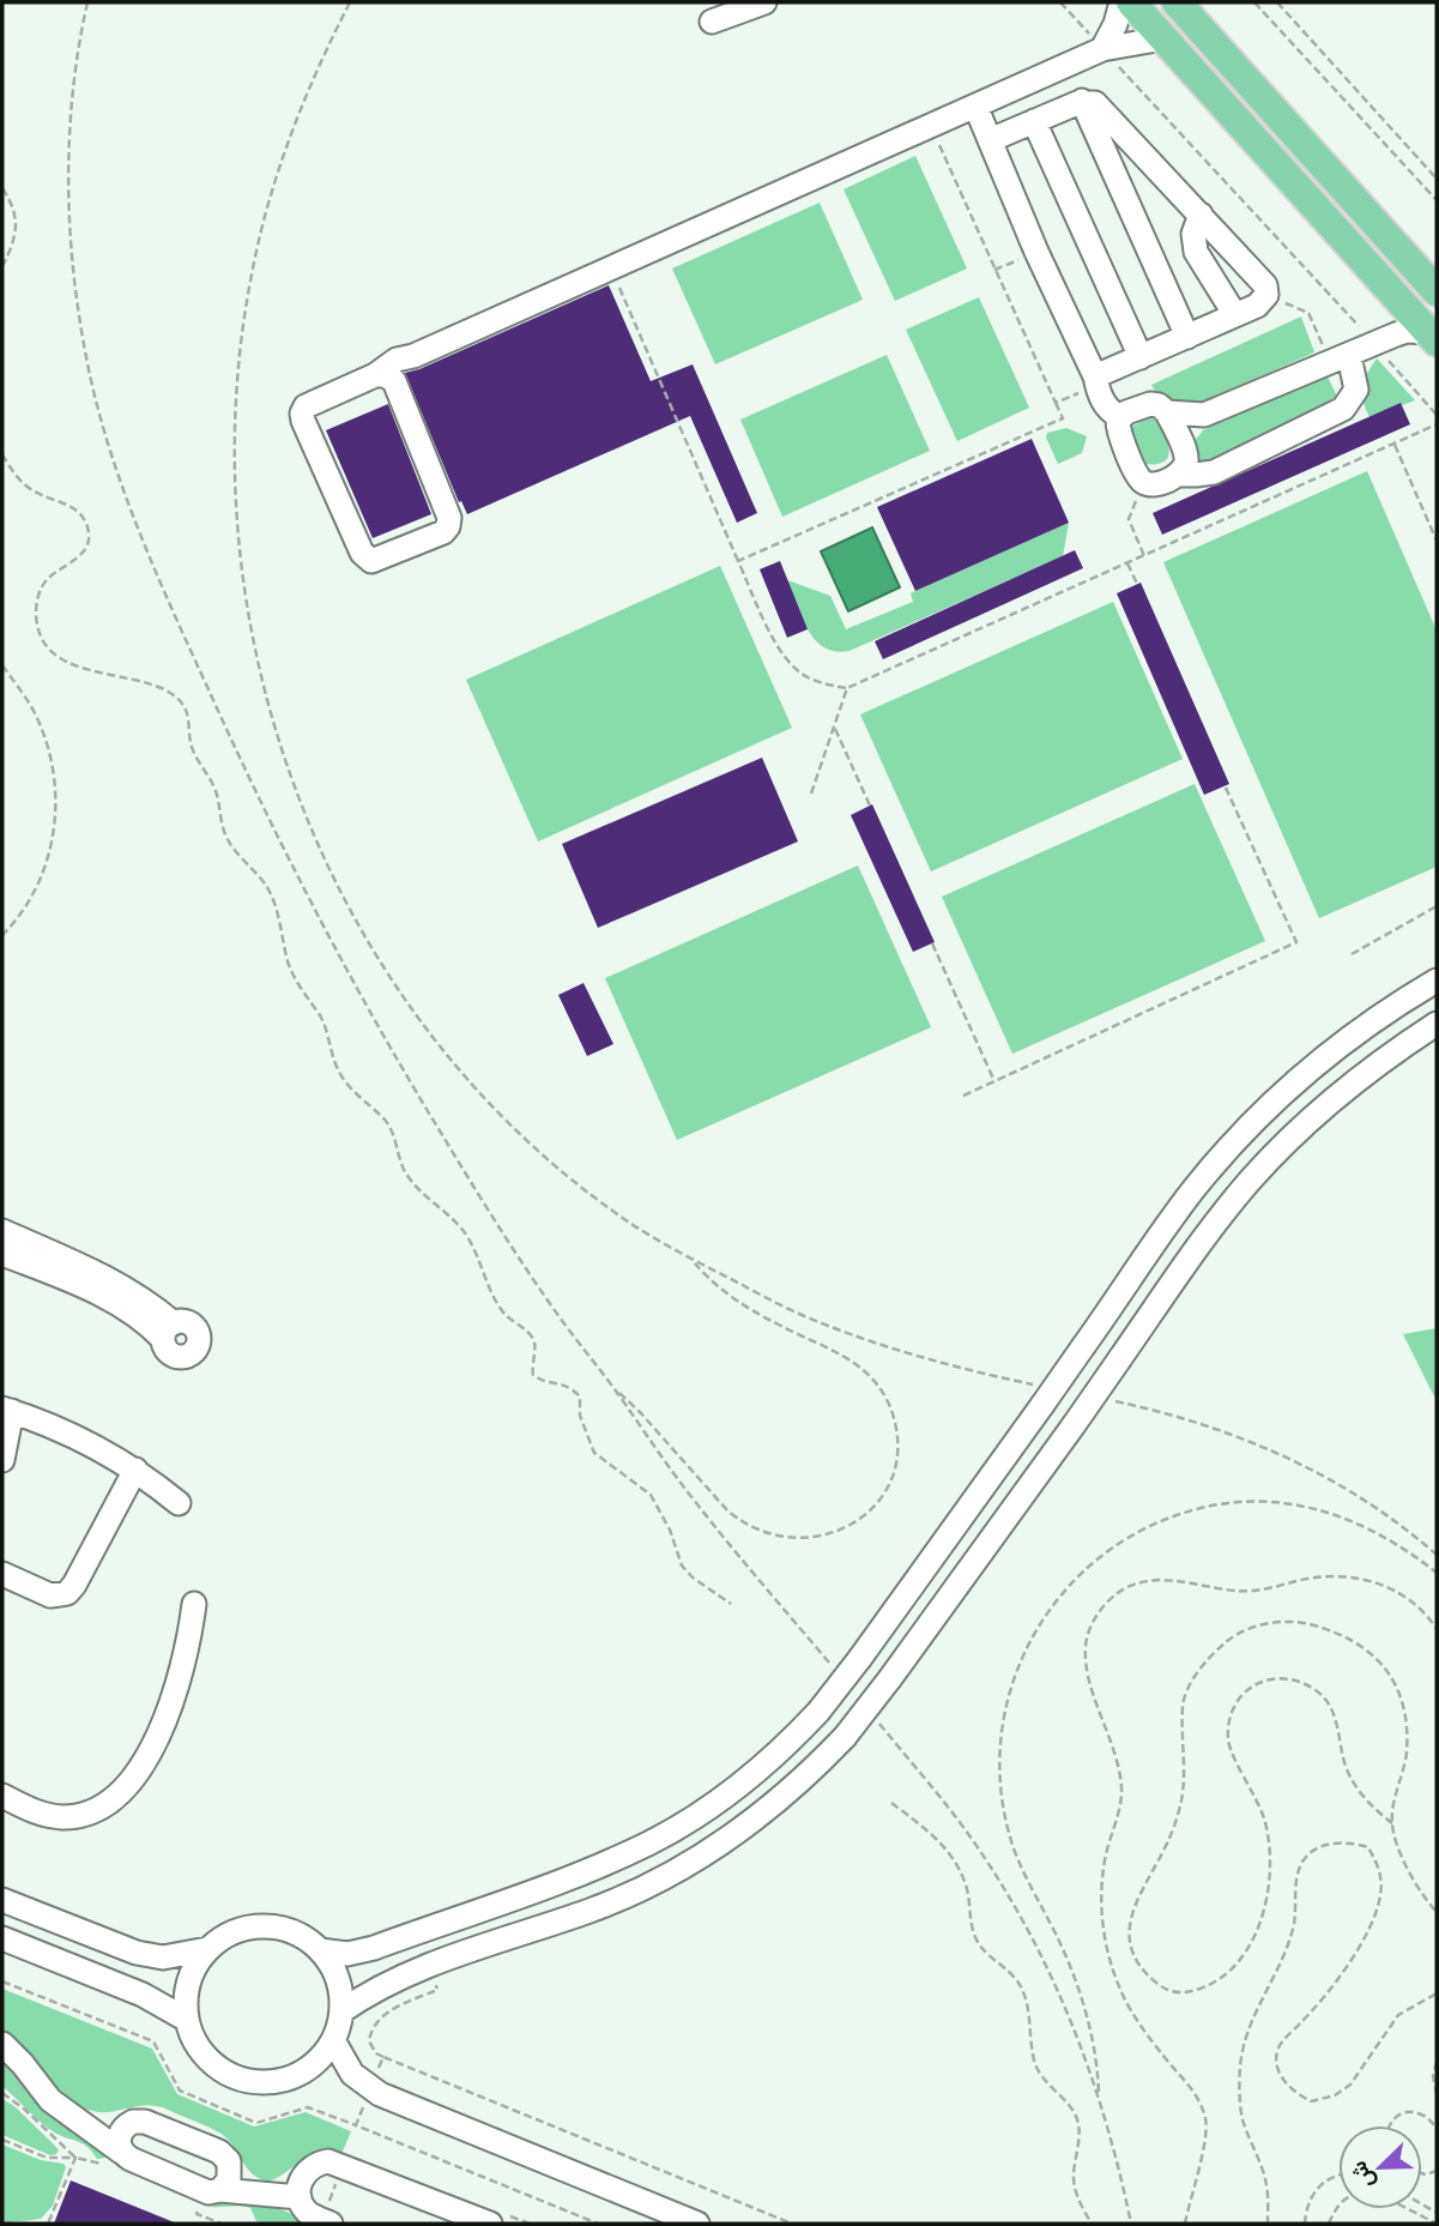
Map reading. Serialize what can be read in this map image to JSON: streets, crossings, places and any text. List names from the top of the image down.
{
  "north": "bottom left"
}
